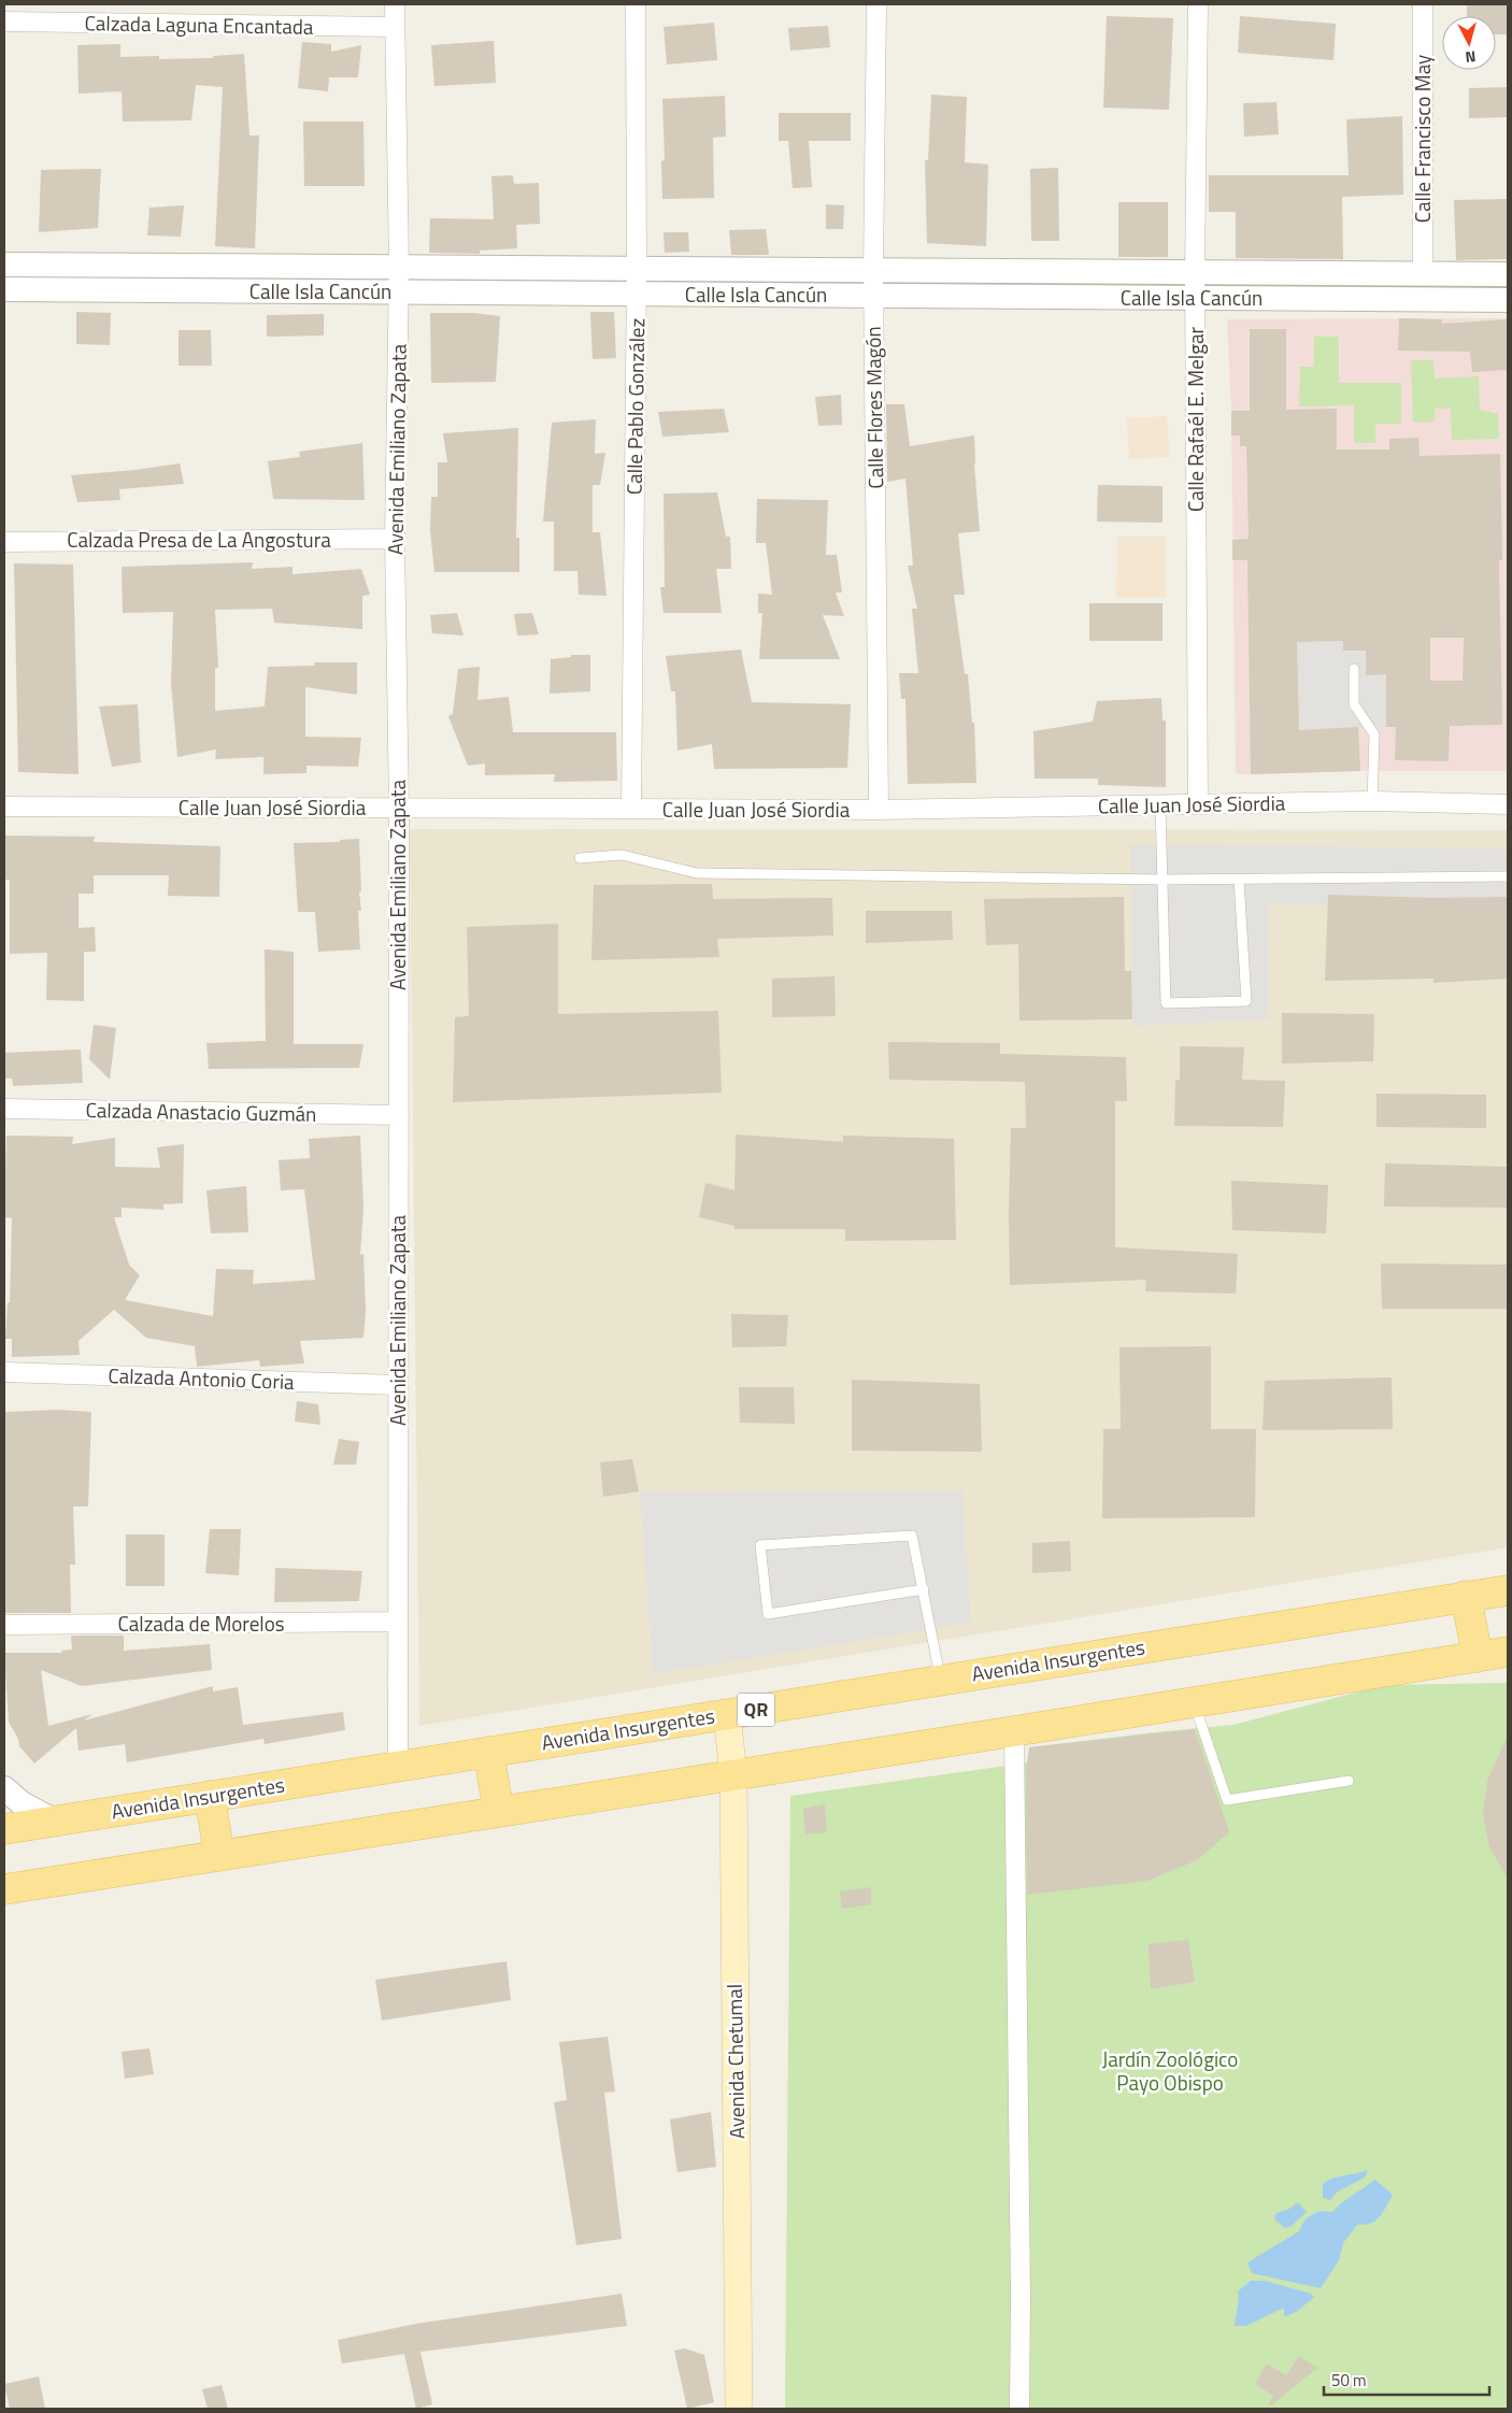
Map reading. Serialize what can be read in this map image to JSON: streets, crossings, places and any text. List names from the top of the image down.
{
  "streets": {
    "main road": ["Avenida Insurgentes", "QR", "Avenida Chetumal"],
    "street": [
      "Calzada Laguna Encantada",
      "Calle Francisco May",
      "Calle Isla Cancún",
      "Calle Pablo González",
      "Calle Flores Magón",
      "Calle Rafaél E. Melgar",
      "Avenida Emiliano Zapata",
      "Calzada Presa de La Angostura",
      "Calle Juan José Siordia",
      "Calzada Anastacio Guzmán",
      "Calzada Antonio Coria",
      "Calzada de Morelos"
    ]
  },
  "crossings": [
    ["Calzada Laguna Encantada", "Avenida Emiliano Zapata"],
    ["Calle Francisco May", "Calle Isla Cancún"],
    ["Calle Isla Cancún", "Calle Pablo González"],
    ["Calle Isla Cancún", "Calle Flores Magón"],
    ["Calle Isla Cancún", "Calle Rafaél E. Melgar"],
    ["Calle Isla Cancún", "Avenida Emiliano Zapata"],
    ["Calle Pablo González", "Calle Juan José Siordia"],
    ["Calle Flores Magón", "Calle Juan José Siordia"],
    ["Calle Rafaél E. Melgar", "Calle Juan José Siordia"],
    ["Avenida Emiliano Zapata", "Calzada Presa de La Angostura"],
    ["Avenida Emiliano Zapata", "Calle Juan José Siordia"],
    ["Avenida Emiliano Zapata", "Calzada Anastacio Guzmán"],
    ["Avenida Emiliano Zapata", "Calzada Antonio Coria"],
    ["Avenida Emiliano Zapata", "Calzada de Morelos"],
    ["Avenida Emiliano Zapata", "Avenida Insurgentes"],
    ["Avenida Insurgentes", "Avenida Chetumal"]
  ],
  "parks": ["Jardín Zoológico Payo Obispo"],
  "scale_bar": "50 m",
  "north": "bottom"
}
